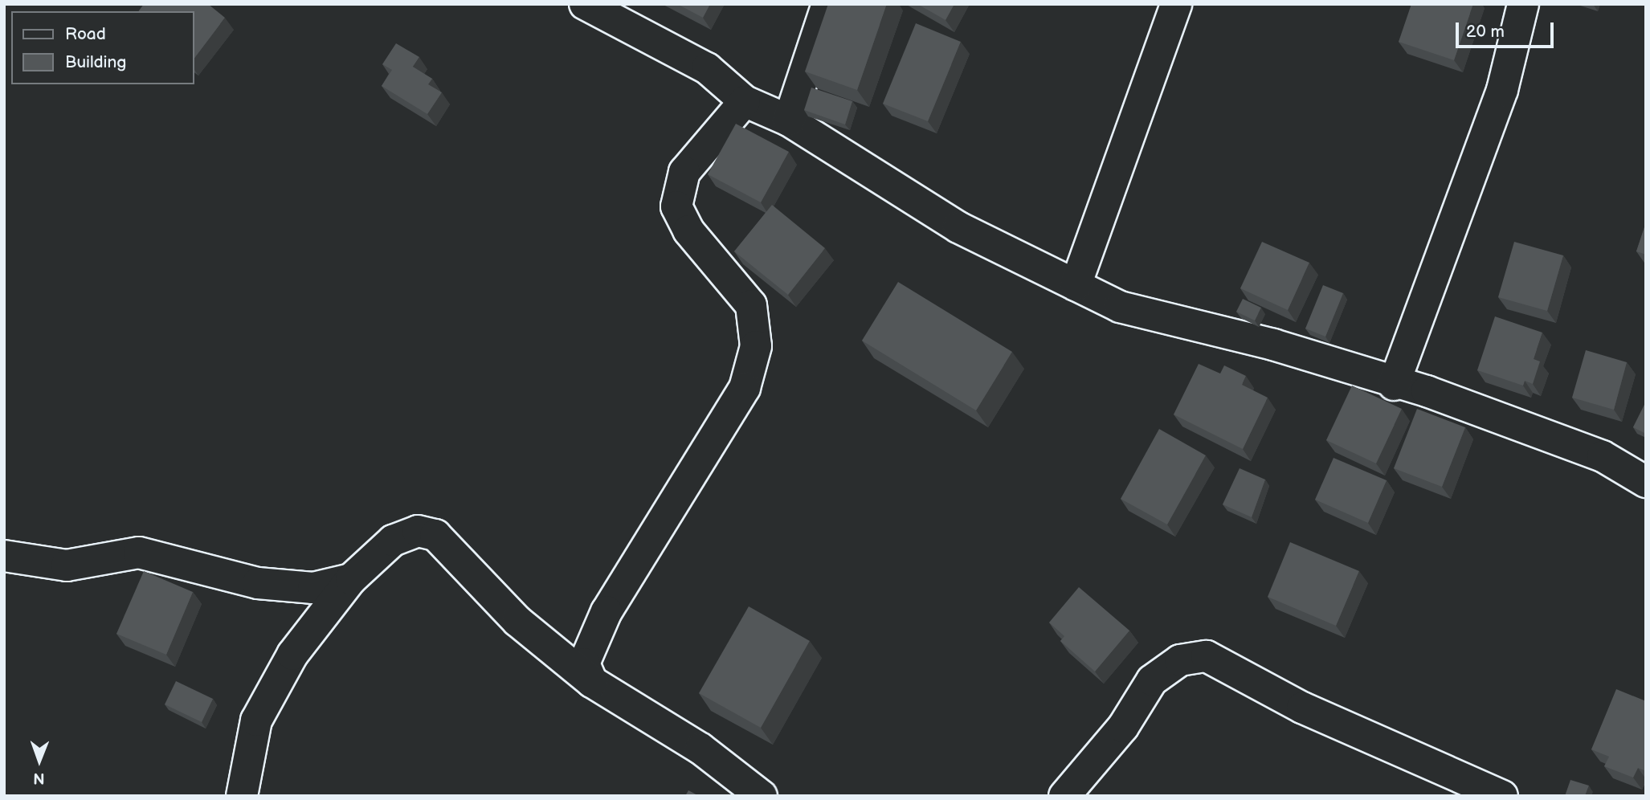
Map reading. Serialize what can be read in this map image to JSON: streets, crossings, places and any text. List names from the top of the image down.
{
  "legend": ["Road", "Building"],
  "scale_bar": "20 m",
  "north": "bottom"
}
